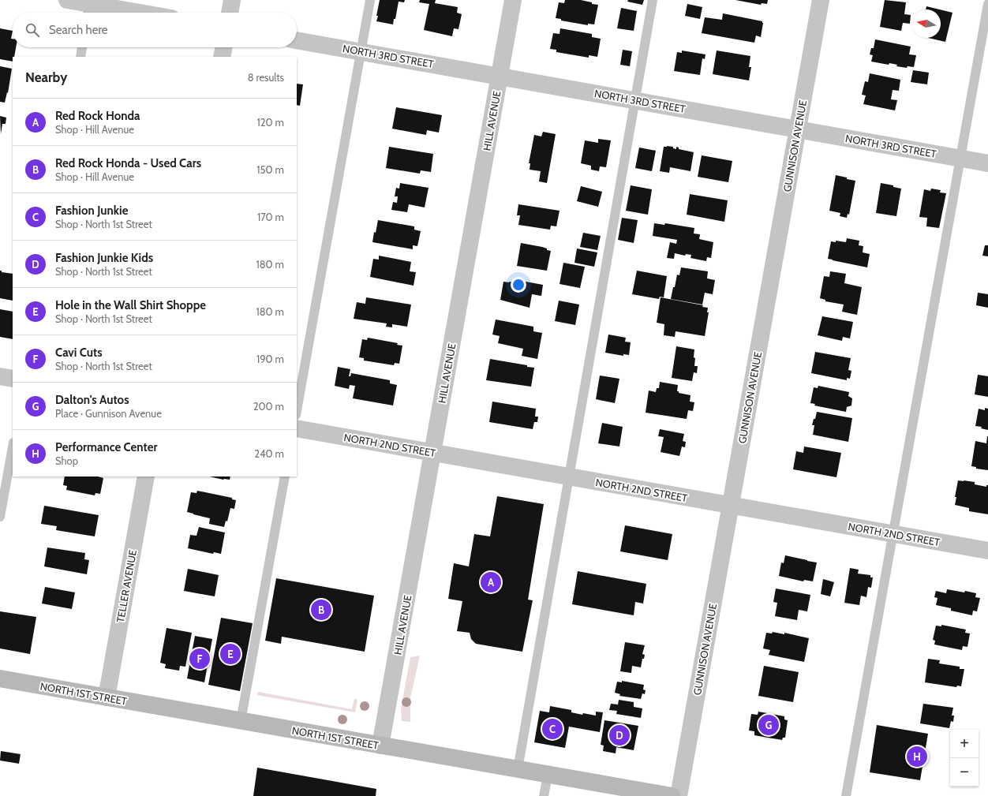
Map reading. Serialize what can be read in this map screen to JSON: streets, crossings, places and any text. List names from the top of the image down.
{
  "streets": {
    "main road": ["NORTH 1ST STREET"],
    "street": [
      "NORTH 3RD STREET",
      "HILL AVENUE",
      "GUNNISON AVENUE",
      "NORTH 2ND STREET",
      "TELLER AVENUE"
    ]
  },
  "crossings": [
    ["NORTH 3RD STREET", "HILL AVENUE"],
    ["NORTH 3RD STREET", "GUNNISON AVENUE"],
    ["HILL AVENUE", "NORTH 2ND STREET"],
    ["HILL AVENUE", "NORTH 1ST STREET"],
    ["GUNNISON AVENUE", "NORTH 2ND STREET"],
    ["TELLER AVENUE", "NORTH 1ST STREET"]
  ],
  "north": "left",
  "page": {
    "search": "Search here",
    "heading": ["Nearby", "8 results"],
    "list": [
      {
        "mark": "A",
        "name": "Red Rock Honda",
        "note": "Shop · Hill Avenue",
        "value": "120 m"
      },
      {
        "mark": "B",
        "name": "Red Rock Honda - Used Cars",
        "note": "Shop · Hill Avenue",
        "value": "150 m"
      },
      {
        "mark": "C",
        "name": "Fashion Junkie",
        "note": "Shop · North 1st Street",
        "value": "170 m"
      },
      {
        "mark": "D",
        "name": "Fashion Junkie Kids",
        "note": "Shop · North 1st Street",
        "value": "180 m"
      },
      {
        "mark": "E",
        "name": "Hole in the Wall Shirt Shoppe",
        "note": "Shop · North 1st Street",
        "value": "180 m"
      },
      {
        "mark": "F",
        "name": "Cavi Cuts",
        "note": "Shop · North 1st Street",
        "value": "190 m"
      },
      {
        "mark": "G",
        "name": "Dalton's Autos",
        "note": "Place · Gunnison Avenue",
        "value": "200 m"
      },
      {
        "mark": "H",
        "name": "Performance Center",
        "note": "Shop",
        "value": "240 m"
      }
    ],
    "pins": [
      "A",
      "B",
      "E",
      "F",
      "G",
      "C",
      "D",
      "H"
    ],
    "map_buttons": ["+", "−"]
  }
}
